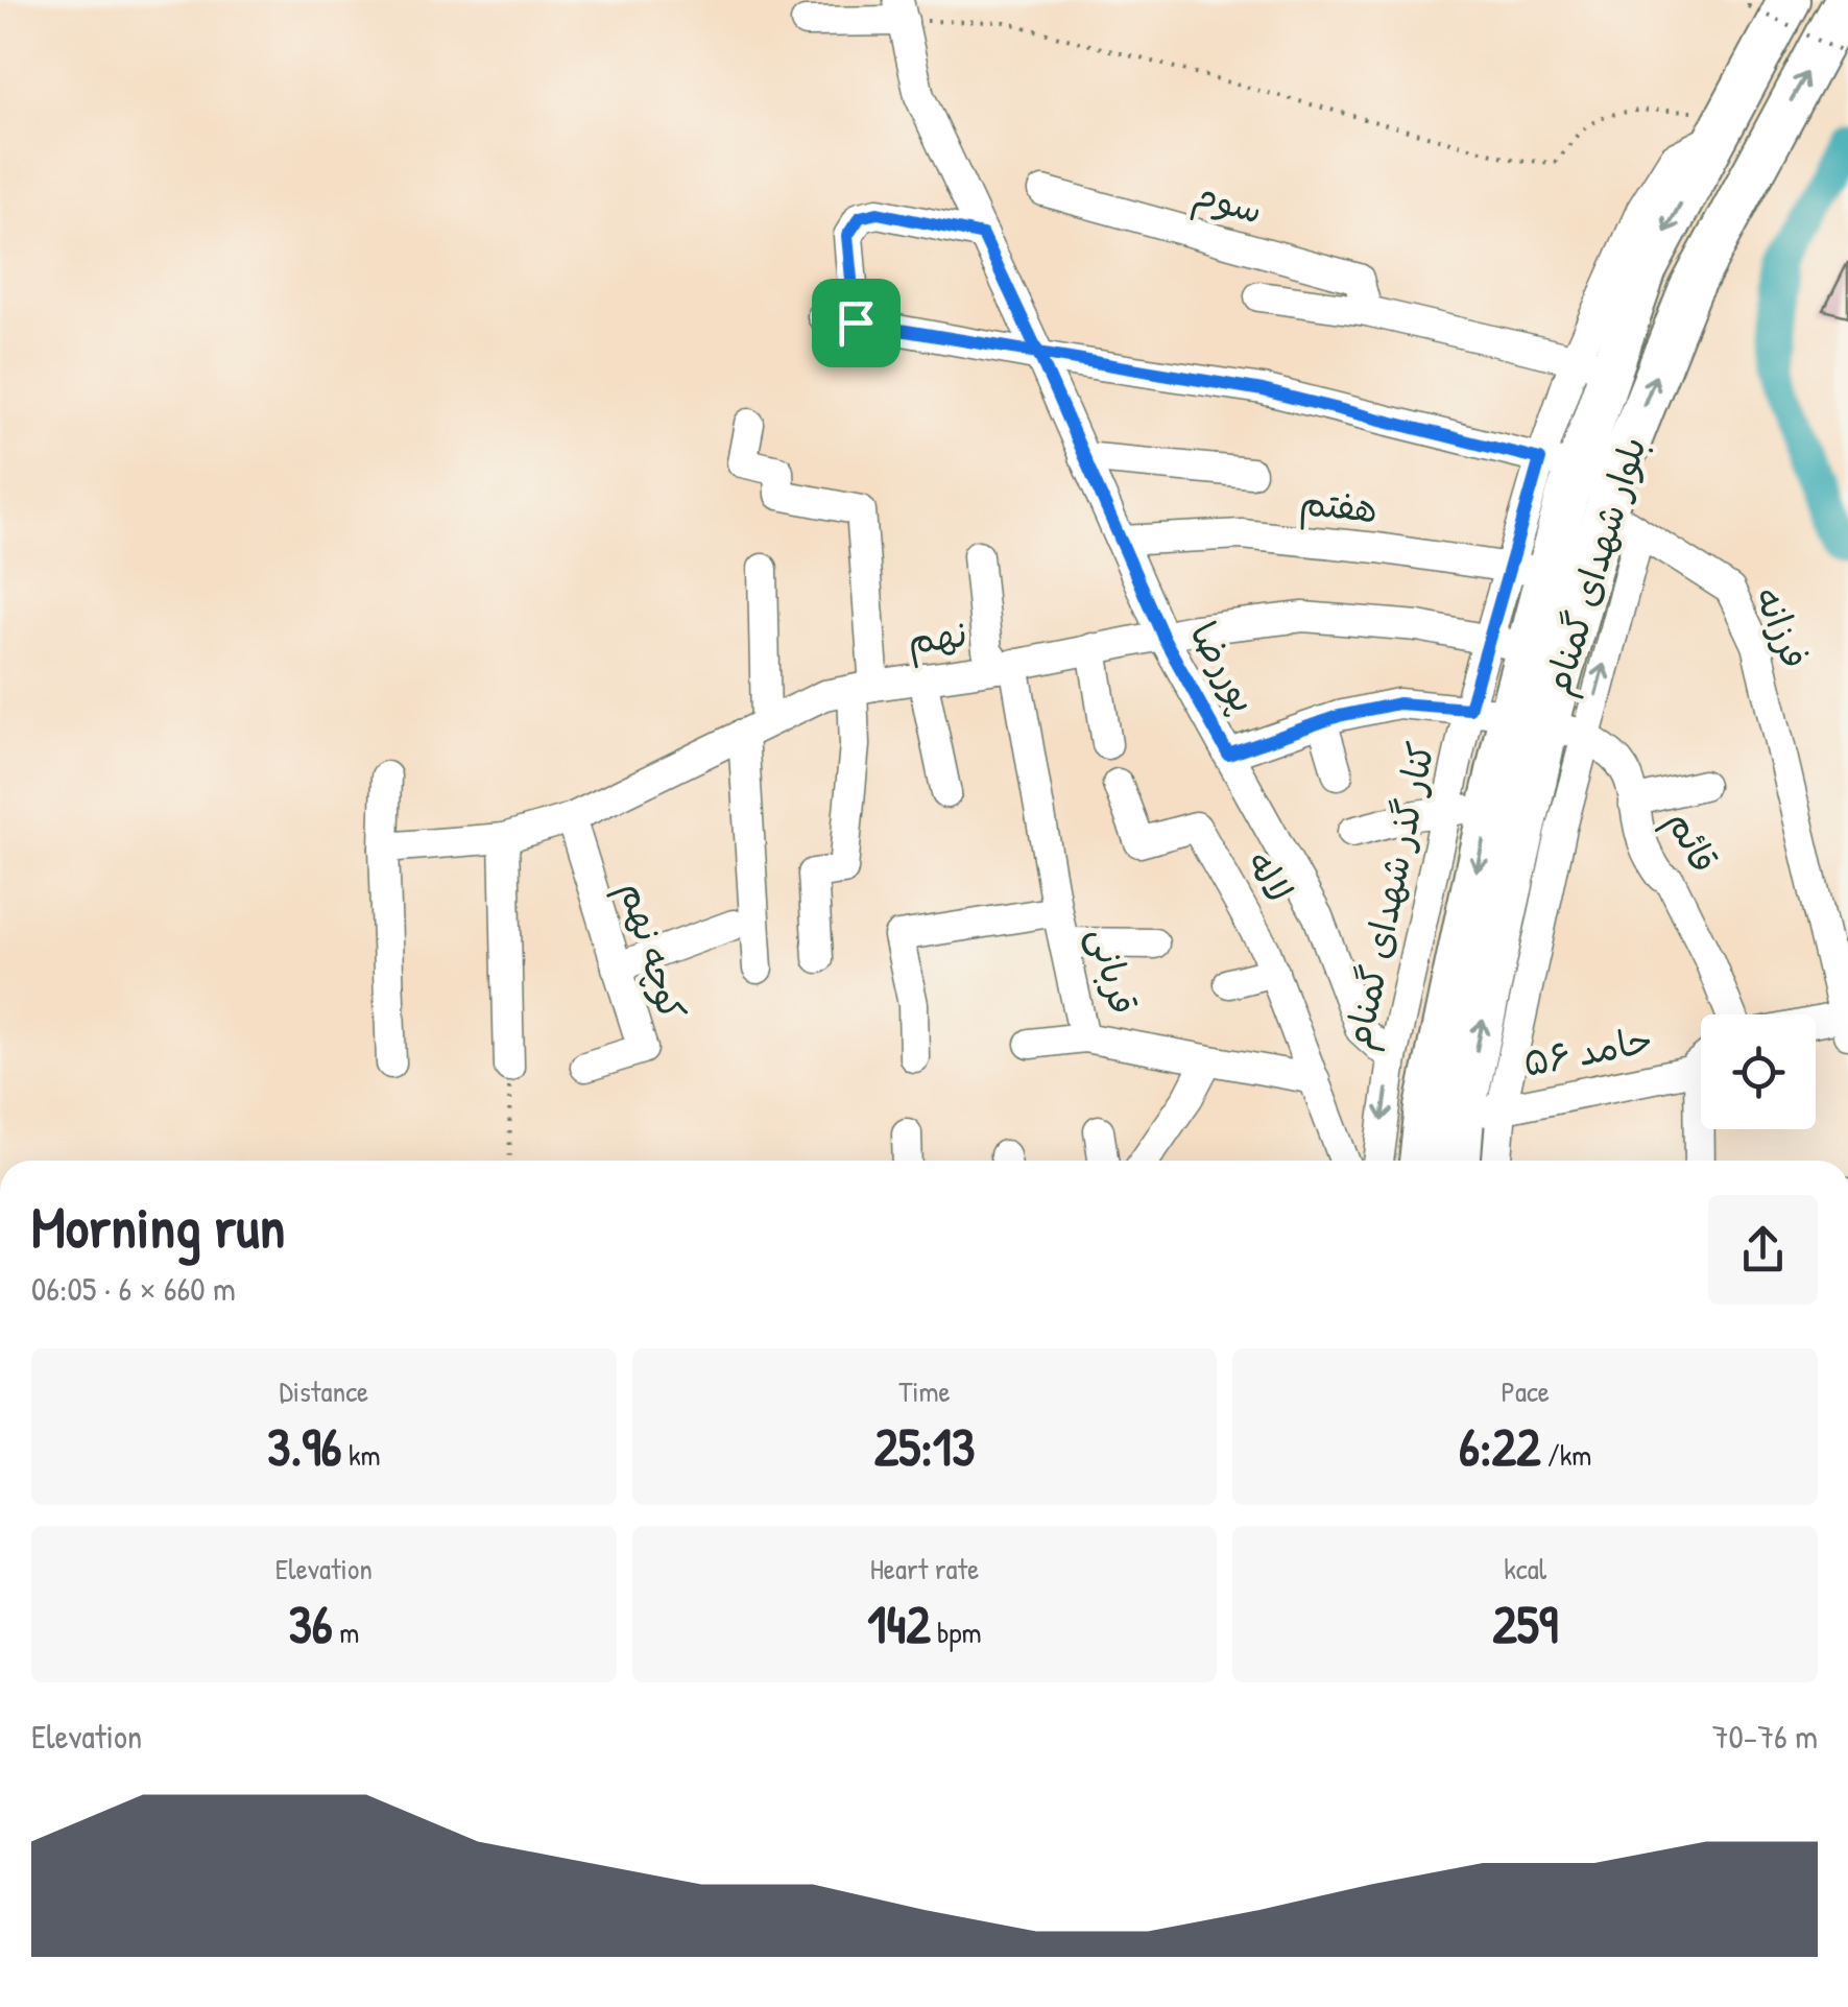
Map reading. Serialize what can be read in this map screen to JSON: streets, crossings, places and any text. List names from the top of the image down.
{
  "streets": {
    "highway": ["بلوار شهدای گمنام"],
    "street": [
      "سوم",
      "هفتم",
      "فرزانه",
      "نهم",
      "پوررضا",
      "قائم",
      "لاله",
      "کنار گذر شهدای گمنام",
      "کوچه نهم",
      "قربانی",
      "حامد ۵۶"
    ]
  },
  "crossings": [
    ["هفتم", "بلوار شهدای گمنام"],
    ["هفتم", "پوررضا"],
    ["بلوار شهدای گمنام", "فرزانه"],
    ["بلوار شهدای گمنام", "نهم"],
    ["بلوار شهدای گمنام", "قائم"],
    ["بلوار شهدای گمنام", "کنار گذر شهدای گمنام"],
    ["بلوار شهدای گمنام", "حامد ۵۶"],
    ["نهم", "پوررضا"],
    ["نهم", "کوچه نهم"],
    ["نهم", "قربانی"],
    ["پوررضا", "کنار گذر شهدای گمنام"],
    ["لاله", "قربانی"]
  ],
  "page": {
    "heading": ["Morning run", "06:05 · 6 × 660 m"],
    "stats": [
      ["Distance", "3.96 km"],
      ["Time", "25:13"],
      ["Pace", "6:22 /km"],
      ["Elevation", "36 m"],
      ["Heart rate", "142 bpm"],
      ["kcal", "259"]
    ],
    "chart": ["Elevation", "70–76 m"]
  }
}
